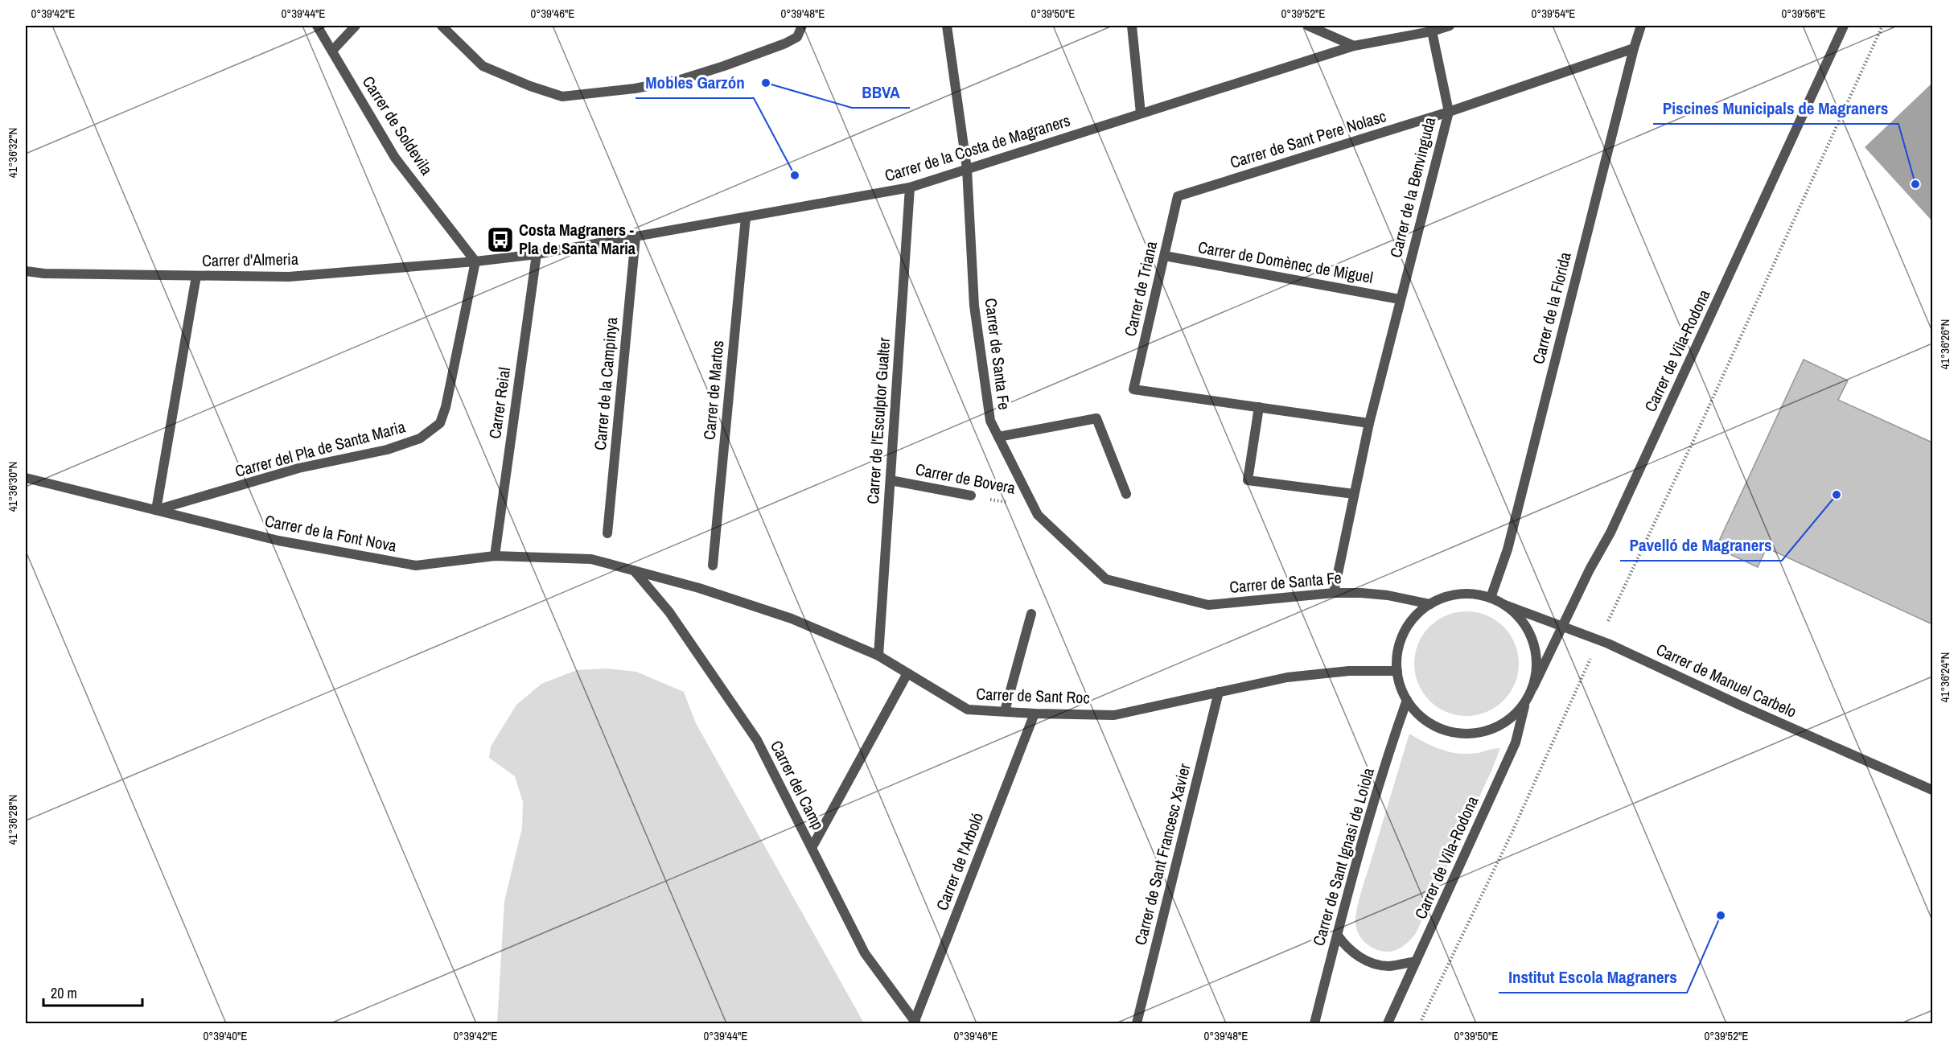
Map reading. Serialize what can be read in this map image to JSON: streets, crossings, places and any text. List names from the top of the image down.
{
  "streets": {
    "street": [
      "Carrer de Soldevila",
      "Carrer de Sant Pere Nolasc",
      "Carrer de la Costa de Magraners",
      "Carrer de la Benvinguda",
      "Carrer d'Almeria",
      "Carrer de Domènec de Miguel",
      "Carrer de Triana",
      "Carrer de la Florida",
      "Carrer de Vila-Rodona",
      "Carrer de Santa Fe",
      "Carrer de la Campinya",
      "Carrer de Martos",
      "Carrer Reial",
      "Carrer de l'Esculptor Gualter",
      "Carrer del Pla de Santa Maria",
      "Carrer de Bovera",
      "Carrer de la Font Nova",
      "Carrer de Manuel Carbelo",
      "Carrer de Sant Roc",
      "Carrer del Camp",
      "Carrer de Sant Francesc Xavier",
      "Carrer de Sant Ignasi de Loiola",
      "Carrer de l'Arboló"
    ]
  },
  "crossings": [
    ["Carrer de Soldevila", "Carrer de la Costa de Magraners"],
    ["Carrer de Soldevila", "Carrer d'Almeria"],
    ["Carrer de Soldevila", "Carrer del Pla de Santa Maria"],
    ["Carrer de Sant Pere Nolasc", "Carrer de la Benvinguda"],
    ["Carrer de Sant Pere Nolasc", "Carrer de Triana"],
    ["Carrer de Sant Pere Nolasc", "Carrer de la Florida"],
    ["Carrer de la Costa de Magraners", "Carrer d'Almeria"],
    ["Carrer de la Costa de Magraners", "Carrer de Santa Fe"],
    ["Carrer de la Costa de Magraners", "Carrer de la Campinya"],
    ["Carrer de la Costa de Magraners", "Carrer de Martos"],
    ["Carrer de la Costa de Magraners", "Carrer Reial"],
    ["Carrer de la Costa de Magraners", "Carrer de l'Esculptor Gualter"],
    ["Carrer de la Costa de Magraners", "Carrer del Pla de Santa Maria"],
    ["Carrer de la Benvinguda", "Carrer de Domènec de Miguel"],
    ["Carrer de la Benvinguda", "Carrer de Santa Fe"],
    ["Carrer d'Almeria", "Carrer del Pla de Santa Maria"],
    ["Carrer de Domènec de Miguel", "Carrer de Triana"],
    ["Carrer de la Florida", "Carrer de Vila-Rodona"],
    ["Carrer de la Florida", "Carrer de Santa Fe"],
    ["Carrer de la Florida", "Carrer de Manuel Carbelo"],
    ["Carrer de la Florida", "Carrer de Sant Roc"],
    ["Carrer de la Florida", "Carrer de Sant Ignasi de Loiola"],
    ["Carrer de Vila-Rodona", "Carrer de Santa Fe"],
    ["Carrer de Vila-Rodona", "Carrer de Manuel Carbelo"],
    ["Carrer de Vila-Rodona", "Carrer de Sant Roc"],
    ["Carrer de Vila-Rodona", "Carrer de Sant Ignasi de Loiola"],
    ["Carrer de Santa Fe", "Carrer de Bovera"],
    ["Carrer de Santa Fe", "Carrer de Manuel Carbelo"],
    ["Carrer de Santa Fe", "Carrer de Sant Roc"],
    ["Carrer de Santa Fe", "Carrer de Sant Ignasi de Loiola"],
    ["Carrer Reial", "Carrer de la Font Nova"],
    ["Carrer de l'Esculptor Gualter", "Carrer de Bovera"],
    ["Carrer de l'Esculptor Gualter", "Carrer de Sant Roc"],
    ["Carrer del Pla de Santa Maria", "Carrer de la Font Nova"],
    ["Carrer de la Font Nova", "Carrer de Sant Roc"],
    ["Carrer de la Font Nova", "Carrer del Camp"],
    ["Carrer de Manuel Carbelo", "Carrer de Sant Roc"],
    ["Carrer de Manuel Carbelo", "Carrer de Sant Ignasi de Loiola"],
    ["Carrer de Sant Roc", "Carrer del Camp"],
    ["Carrer de Sant Roc", "Carrer de Sant Francesc Xavier"],
    ["Carrer de Sant Roc", "Carrer de Sant Ignasi de Loiola"],
    ["Carrer de Sant Roc", "Carrer de l'Arboló"],
    ["Carrer del Camp", "Carrer de l'Arboló"]
  ],
  "places": {
    "other": [
      "BBVA",
      "Mobles Garzón",
      "Piscines Municipals de Magraners",
      "Pavelló de Magraners",
      "Institut Escola Magraners"
    ],
    "bus stop": ["Costa Magraners - Pla de Santa Maria"]
  },
  "scale_bar": "20 m",
  "coordinates": [
    "0°39'42\"E",
    "0°39'44\"E",
    "0°39'46\"E",
    "0°39'48\"E",
    "0°39'50\"E",
    "0°39'52\"E",
    "0°39'54\"E",
    "0°39'56\"E",
    "41°36'32\"N",
    "41°36'26\"N",
    "41°36'30\"N",
    "41°36'24\"N",
    "41°36'28\"N",
    "0°39'40\"E"
  ]
}
